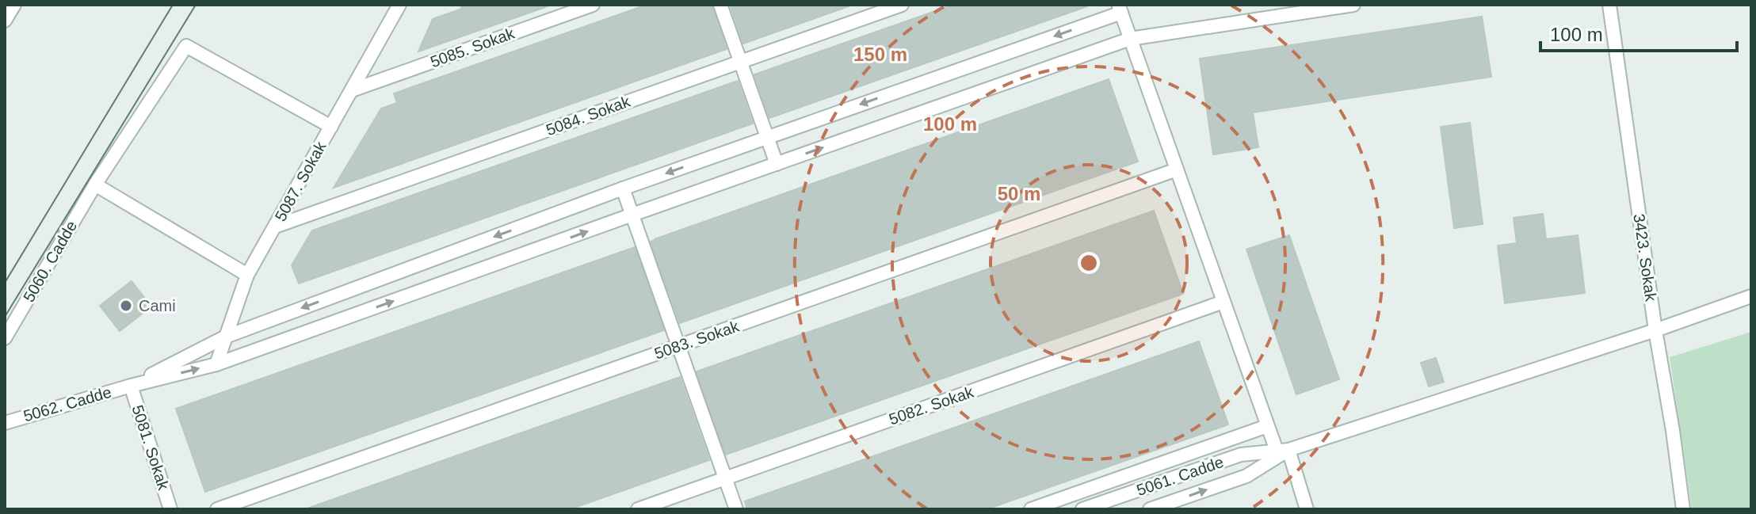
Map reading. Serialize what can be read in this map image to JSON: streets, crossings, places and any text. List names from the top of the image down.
{
  "streets": {
    "street": [
      "5085. Sokak",
      "5084. Sokak",
      "5087. Sokak",
      "3423. Sokak",
      "5060. Cadde",
      "5083. Sokak",
      "5062. Cadde",
      "5082. Sokak",
      "5081. Sokak",
      "5061. Cadde"
    ]
  },
  "crossings": [
    ["5085. Sokak", "5087. Sokak"],
    ["5084. Sokak", "5087. Sokak"],
    ["5087. Sokak", "5060. Cadde"],
    ["5062. Cadde", "5081. Sokak"]
  ],
  "places": ["Cami"],
  "scale_bar": "100 m",
  "rings": ["150 m", "100 m", "50 m"]
}
